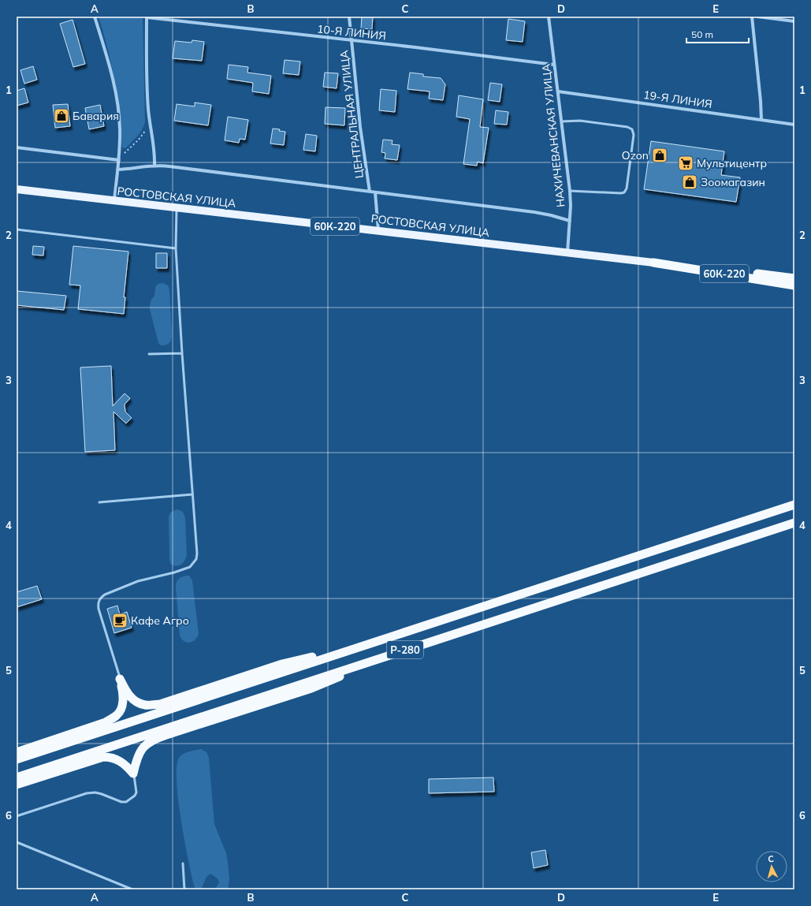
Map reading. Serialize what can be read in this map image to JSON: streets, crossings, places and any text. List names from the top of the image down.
{
  "streets": {
    "highway": ["60К-220", "Р-280"],
    "main road": ["РОСТОВСКАЯ УЛИЦА"],
    "street": [
      "10-Я ЛИНИЯ",
      "19-Я ЛИНИЯ",
      "ЦЕНТРАЛЬНАЯ УЛИЦА",
      "НАХИЧЕВАНСКАЯ УЛИЦА"
    ]
  },
  "crossings": [
    ["10-Я ЛИНИЯ", "ЦЕНТРАЛЬНАЯ УЛИЦА"],
    ["10-Я ЛИНИЯ", "НАХИЧЕВАНСКАЯ УЛИЦА"],
    ["19-Я ЛИНИЯ", "НАХИЧЕВАНСКАЯ УЛИЦА"],
    ["ЦЕНТРАЛЬНАЯ УЛИЦА", "РОСТОВСКАЯ УЛИЦА"],
    ["НАХИЧЕВАНСКАЯ УЛИЦА", "РОСТОВСКАЯ УЛИЦА"],
    ["РОСТОВСКАЯ УЛИЦА", "60К-220"]
  ],
  "places": {
    "shop": ["Бавария", "Ozon", "Зоомагазин"],
    "supermarket": ["Мультицентр"],
    "cafe": ["Кафе Агро"]
  },
  "scale_bar": "50 m",
  "north": "top",
  "grid": {
    "columns": [
      "A",
      "B",
      "C",
      "D",
      "E"
    ],
    "rows": [
      "1",
      "2",
      "3",
      "4",
      "5",
      "6"
    ]
  }
}
